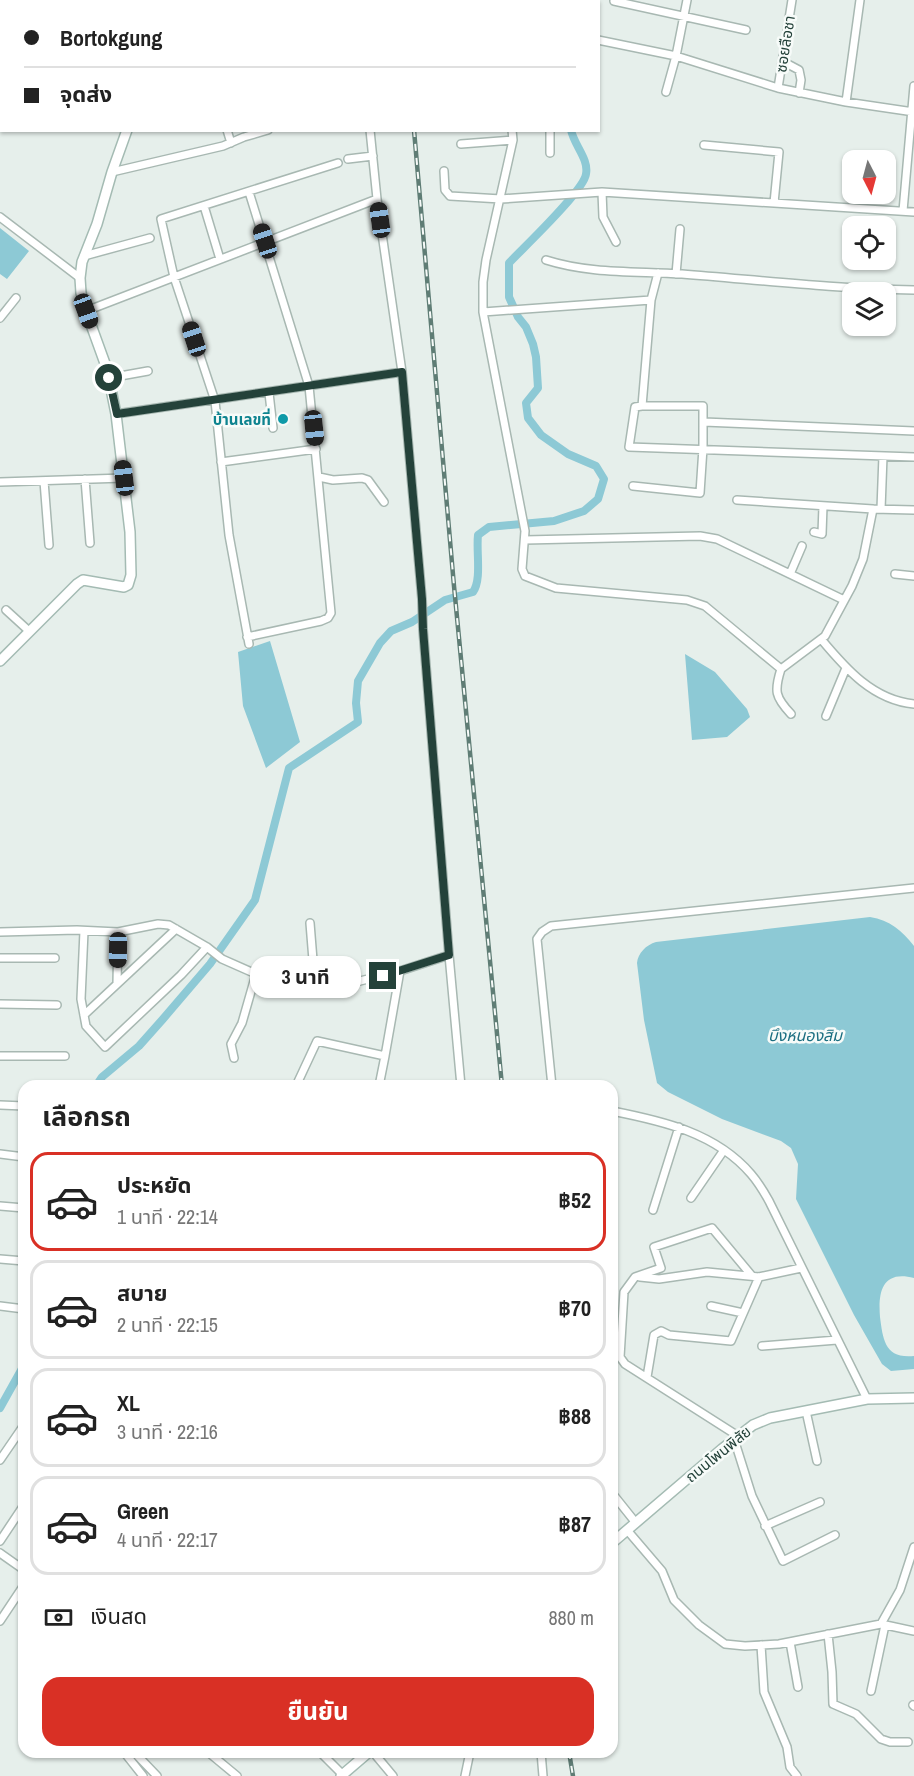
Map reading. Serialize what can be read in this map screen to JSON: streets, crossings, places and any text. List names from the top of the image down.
{
  "streets": {
    "main road": ["ถนนโพนพิสัย"],
    "street": ["ซอยลือชา"]
  },
  "water": ["บึงหนองสิม"],
  "places": ["บ้านเลขที่"],
  "north": "bottom",
  "page": {
    "banner": ["Bortokgung", "จุดส่ง"],
    "bubble": "3 นาที",
    "heading": "เลือกรถ",
    "list": [
      {
        "name": "ประหยัด",
        "note": "1 นาที · 22:14",
        "value": "฿52"
      },
      {
        "name": "สบาย",
        "note": "2 นาที · 22:15",
        "value": "฿70"
      },
      {
        "name": "XL",
        "note": "3 นาที · 22:16",
        "value": "฿88"
      },
      {
        "name": "Green",
        "note": "4 นาที · 22:17",
        "value": "฿87"
      }
    ],
    "pay": ["เงินสด", "880 m"],
    "buttons": "ยืนยัน"
  }
}
